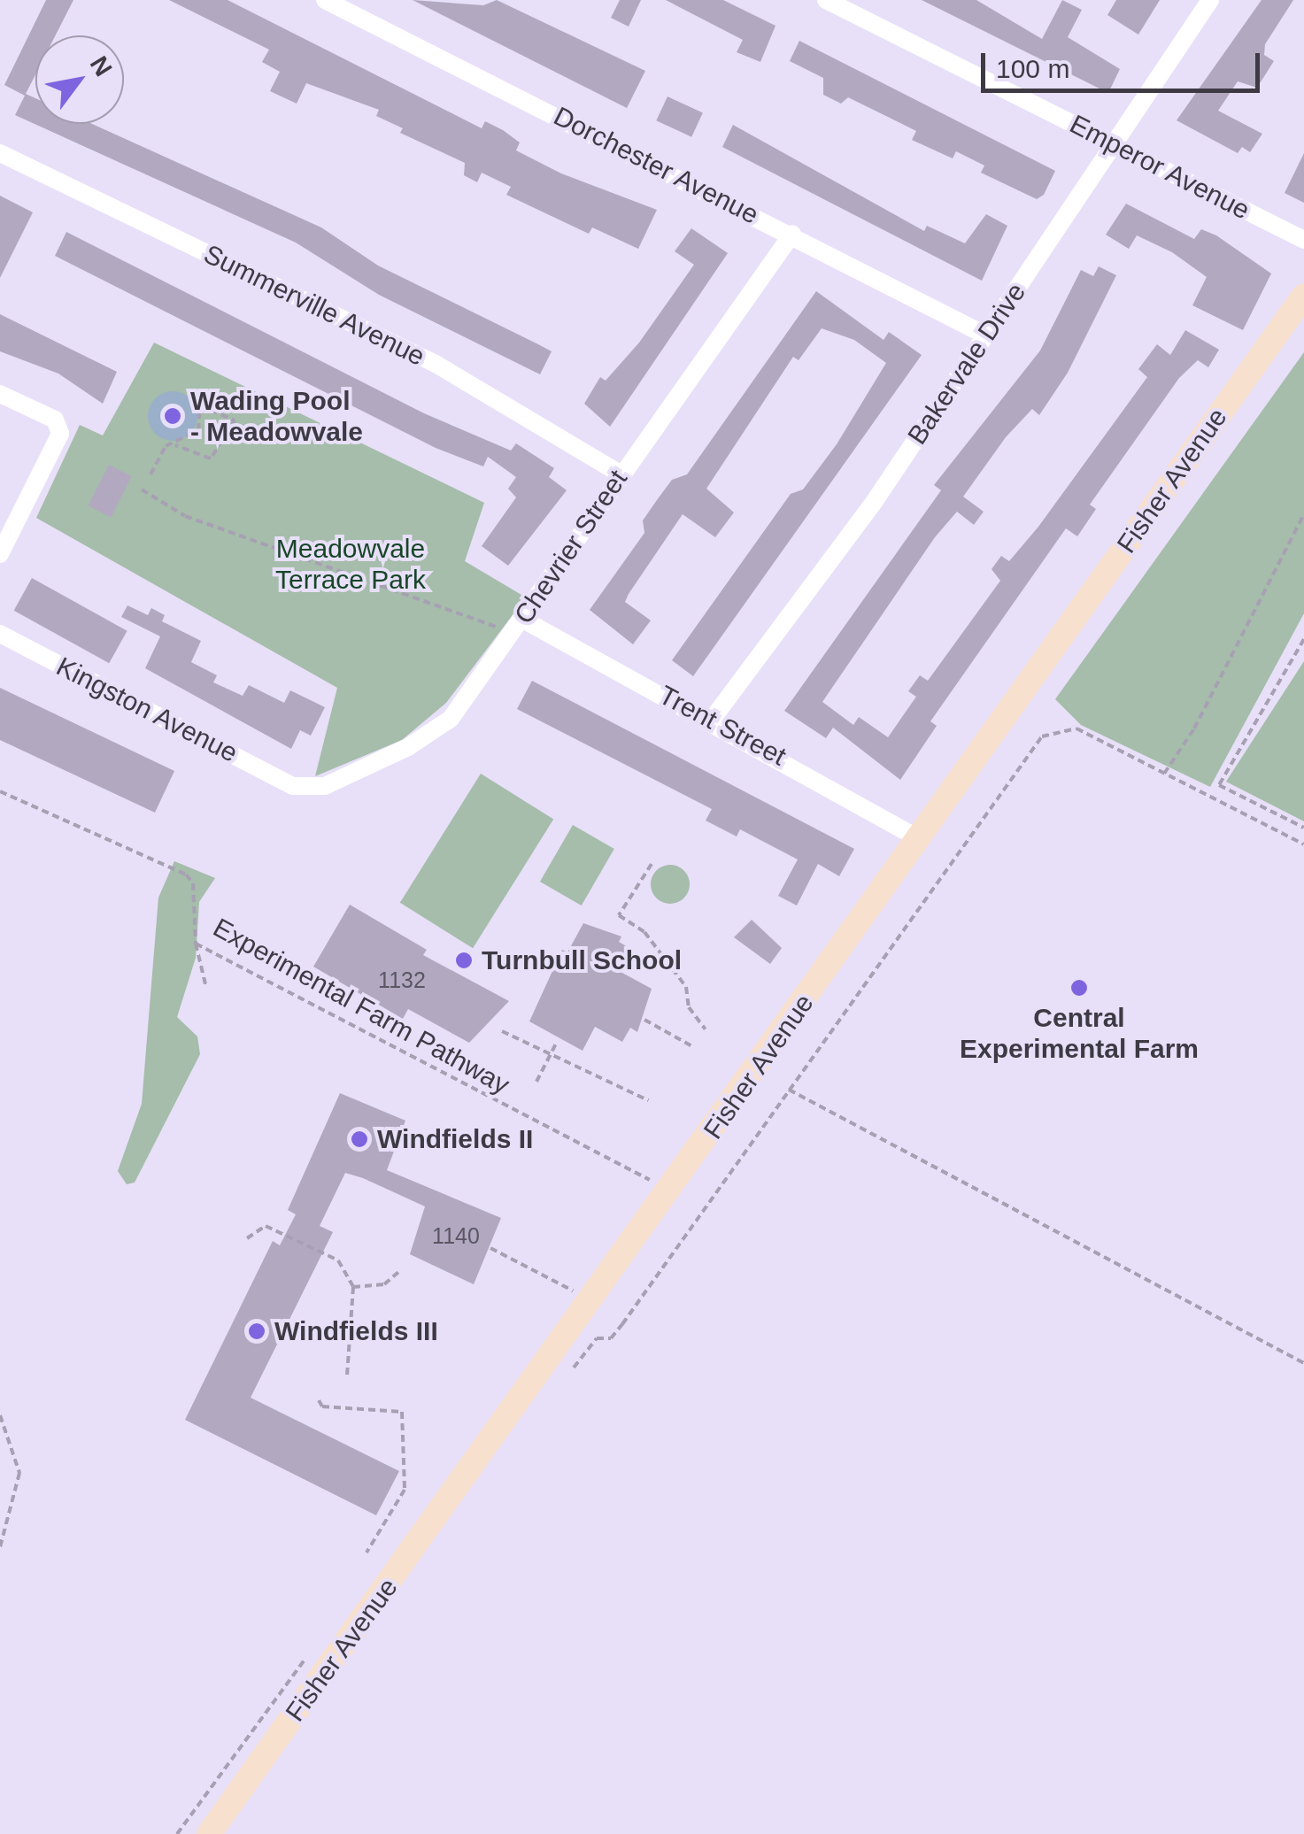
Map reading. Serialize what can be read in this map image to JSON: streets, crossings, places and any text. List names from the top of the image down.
{
  "streets": {
    "main road": ["Fisher Avenue"],
    "street": [
      "Dorchester Avenue",
      "Emperor Avenue",
      "Summerville Avenue",
      "Bakervale Drive",
      "Chevrier Street",
      "Kingston Avenue",
      "Trent Street"
    ],
    "path": ["Experimental Farm Pathway"]
  },
  "crossings": [
    ["Dorchester Avenue", "Bakervale Drive"],
    ["Dorchester Avenue", "Chevrier Street"],
    ["Emperor Avenue", "Bakervale Drive"],
    ["Summerville Avenue", "Chevrier Street"],
    ["Bakervale Drive", "Trent Street"],
    ["Fisher Avenue", "Trent Street"],
    ["Chevrier Street", "Kingston Avenue"],
    ["Chevrier Street", "Trent Street"]
  ],
  "parks": ["Meadowvale Terrace Park"],
  "places": [
    "Wading Pool - Meadowvale",
    "Turnbull School",
    "Central Experimental Farm",
    "Windfields II",
    "Windfields III"
  ],
  "house_numbers": ["1132", "1140"],
  "scale_bar": "100 m",
  "north": "top right"
}
